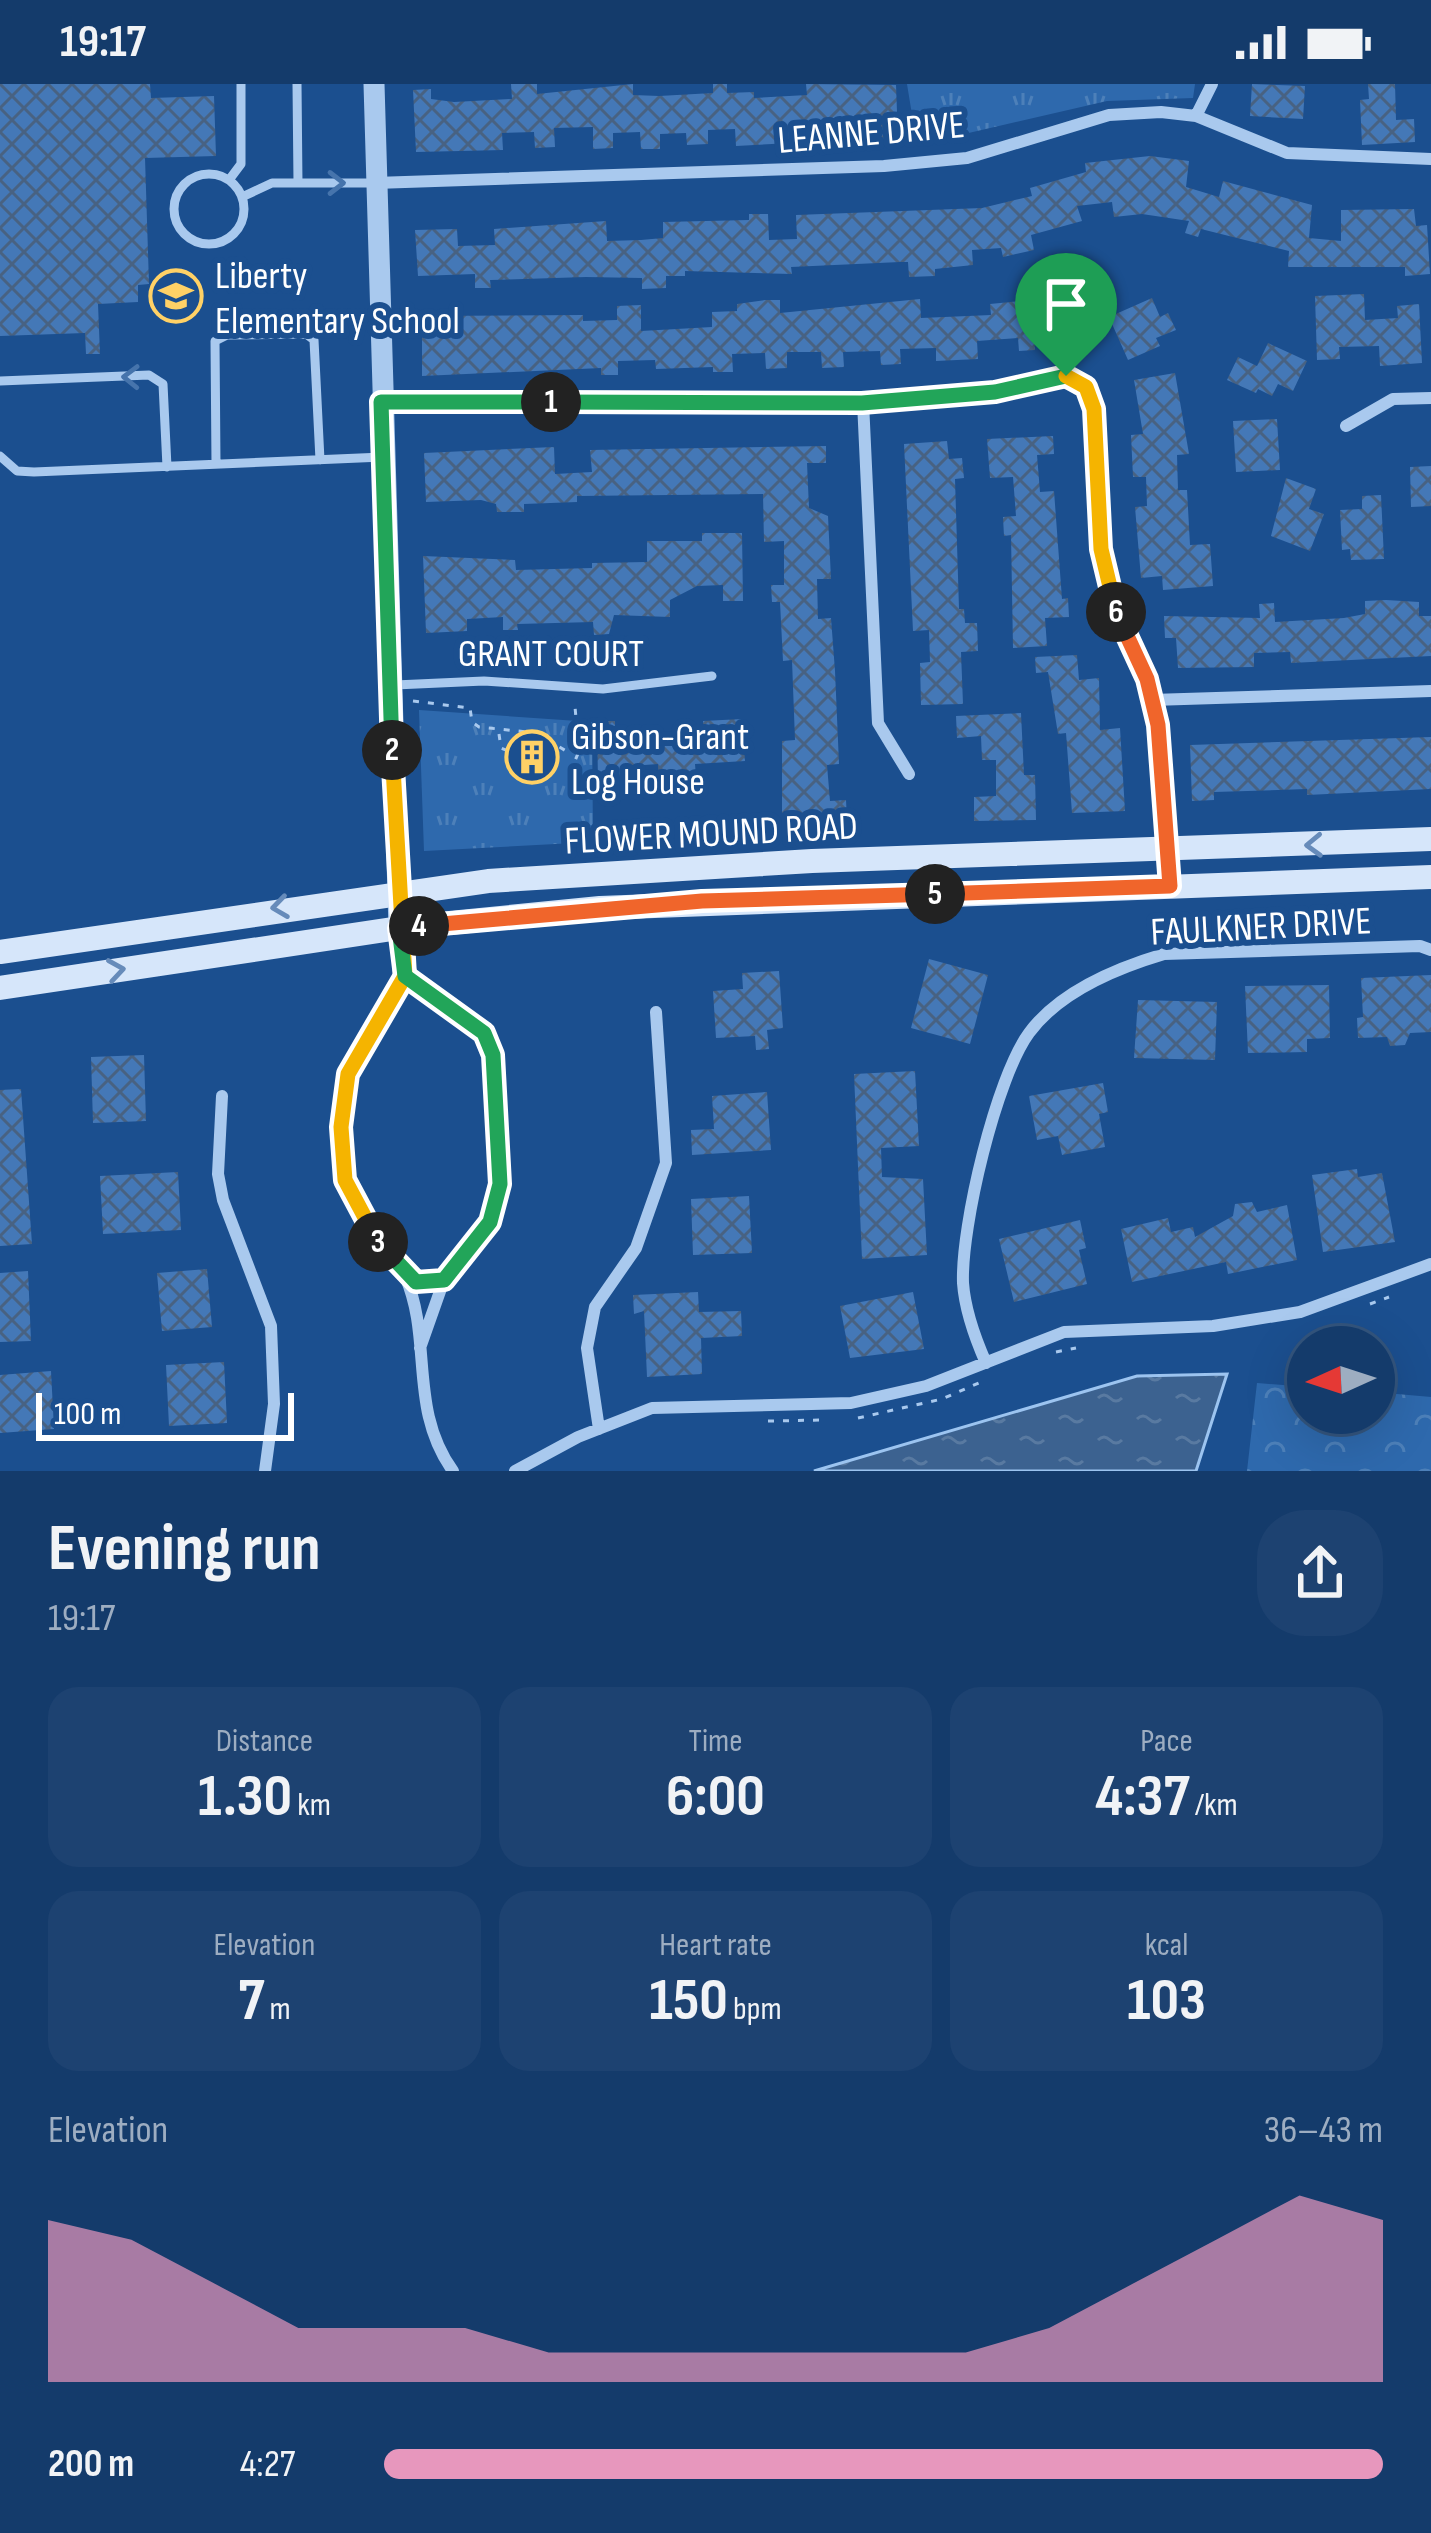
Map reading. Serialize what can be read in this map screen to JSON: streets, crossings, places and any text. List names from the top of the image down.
{
  "streets": {
    "main road": ["FLOWER MOUND ROAD"],
    "street": ["LEANNE DRIVE", "FAULKNER DRIVE"],
    "lane": ["GRANT COURT"]
  },
  "places": {
    "school or university": ["Liberty Elementary School"],
    "building": ["Gibson-Grant Log House"]
  },
  "scale_bar": "100 m",
  "north": "left",
  "page": {
    "status": "19:17",
    "pins": [
      "1",
      "6",
      "2",
      "5",
      "4",
      "3"
    ],
    "scale": "100 m",
    "heading": ["Evening run", "19:17"],
    "stats": [
      ["Distance", "1.30 km"],
      ["Time", "6:00"],
      ["Pace", "4:37 /km"],
      ["Elevation", "7 m"],
      ["Heart rate", "150 bpm"],
      ["kcal", "103"]
    ],
    "chart": ["Elevation", "36–43 m"],
    "list": [
      {
        "name": "200 m",
        "note": "4:27"
      }
    ]
  }
}
